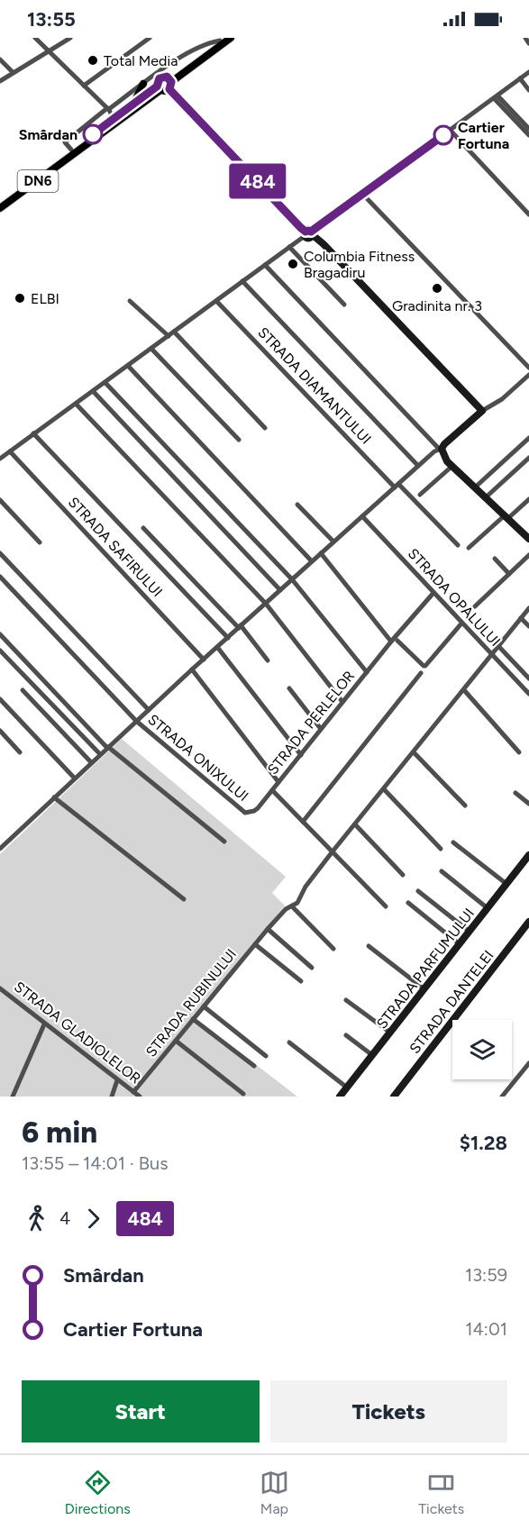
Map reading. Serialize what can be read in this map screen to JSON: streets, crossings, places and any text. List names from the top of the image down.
{
  "streets": {
    "main road": ["DN6"],
    "street": [
      "STRADA DIAMANTULUI",
      "STRADA SAFIRULUI",
      "STRADA OPALULUI",
      "STRADA PERLELOR",
      "STRADA ONIXULUI",
      "STRADA PARFUMULUI",
      "STRADA DANTELEI",
      "STRADA RUBINULUI",
      "STRADA GLADIOLELOR"
    ]
  },
  "crossings": [
    ["STRADA OPALULUI", "STRADA PERLELOR"],
    ["STRADA OPALULUI", "STRADA RUBINULUI"],
    ["STRADA PERLELOR", "STRADA ONIXULUI"],
    ["STRADA RUBINULUI", "STRADA GLADIOLELOR"]
  ],
  "places": [
    "Total Media",
    "Smârdan",
    "Cartier Fortuna",
    "Columbia Fitness Bragadiru",
    "Gradinita nr. 3",
    "ELBI"
  ],
  "lines": ["bus line 484"],
  "page": {
    "status": "13:55",
    "on_map": "484",
    "heading": ["6 min", "13:55 – 14:01 · Bus", "$1.28"],
    "legs": ["4", "484"],
    "list": [
      {
        "name": "Smârdan",
        "value": "13:59"
      },
      {
        "name": "Cartier Fortuna",
        "value": "14:01"
      }
    ],
    "buttons": ["Start", "Tickets"],
    "tabs": ["Directions", "Map", "Tickets"]
  }
}
